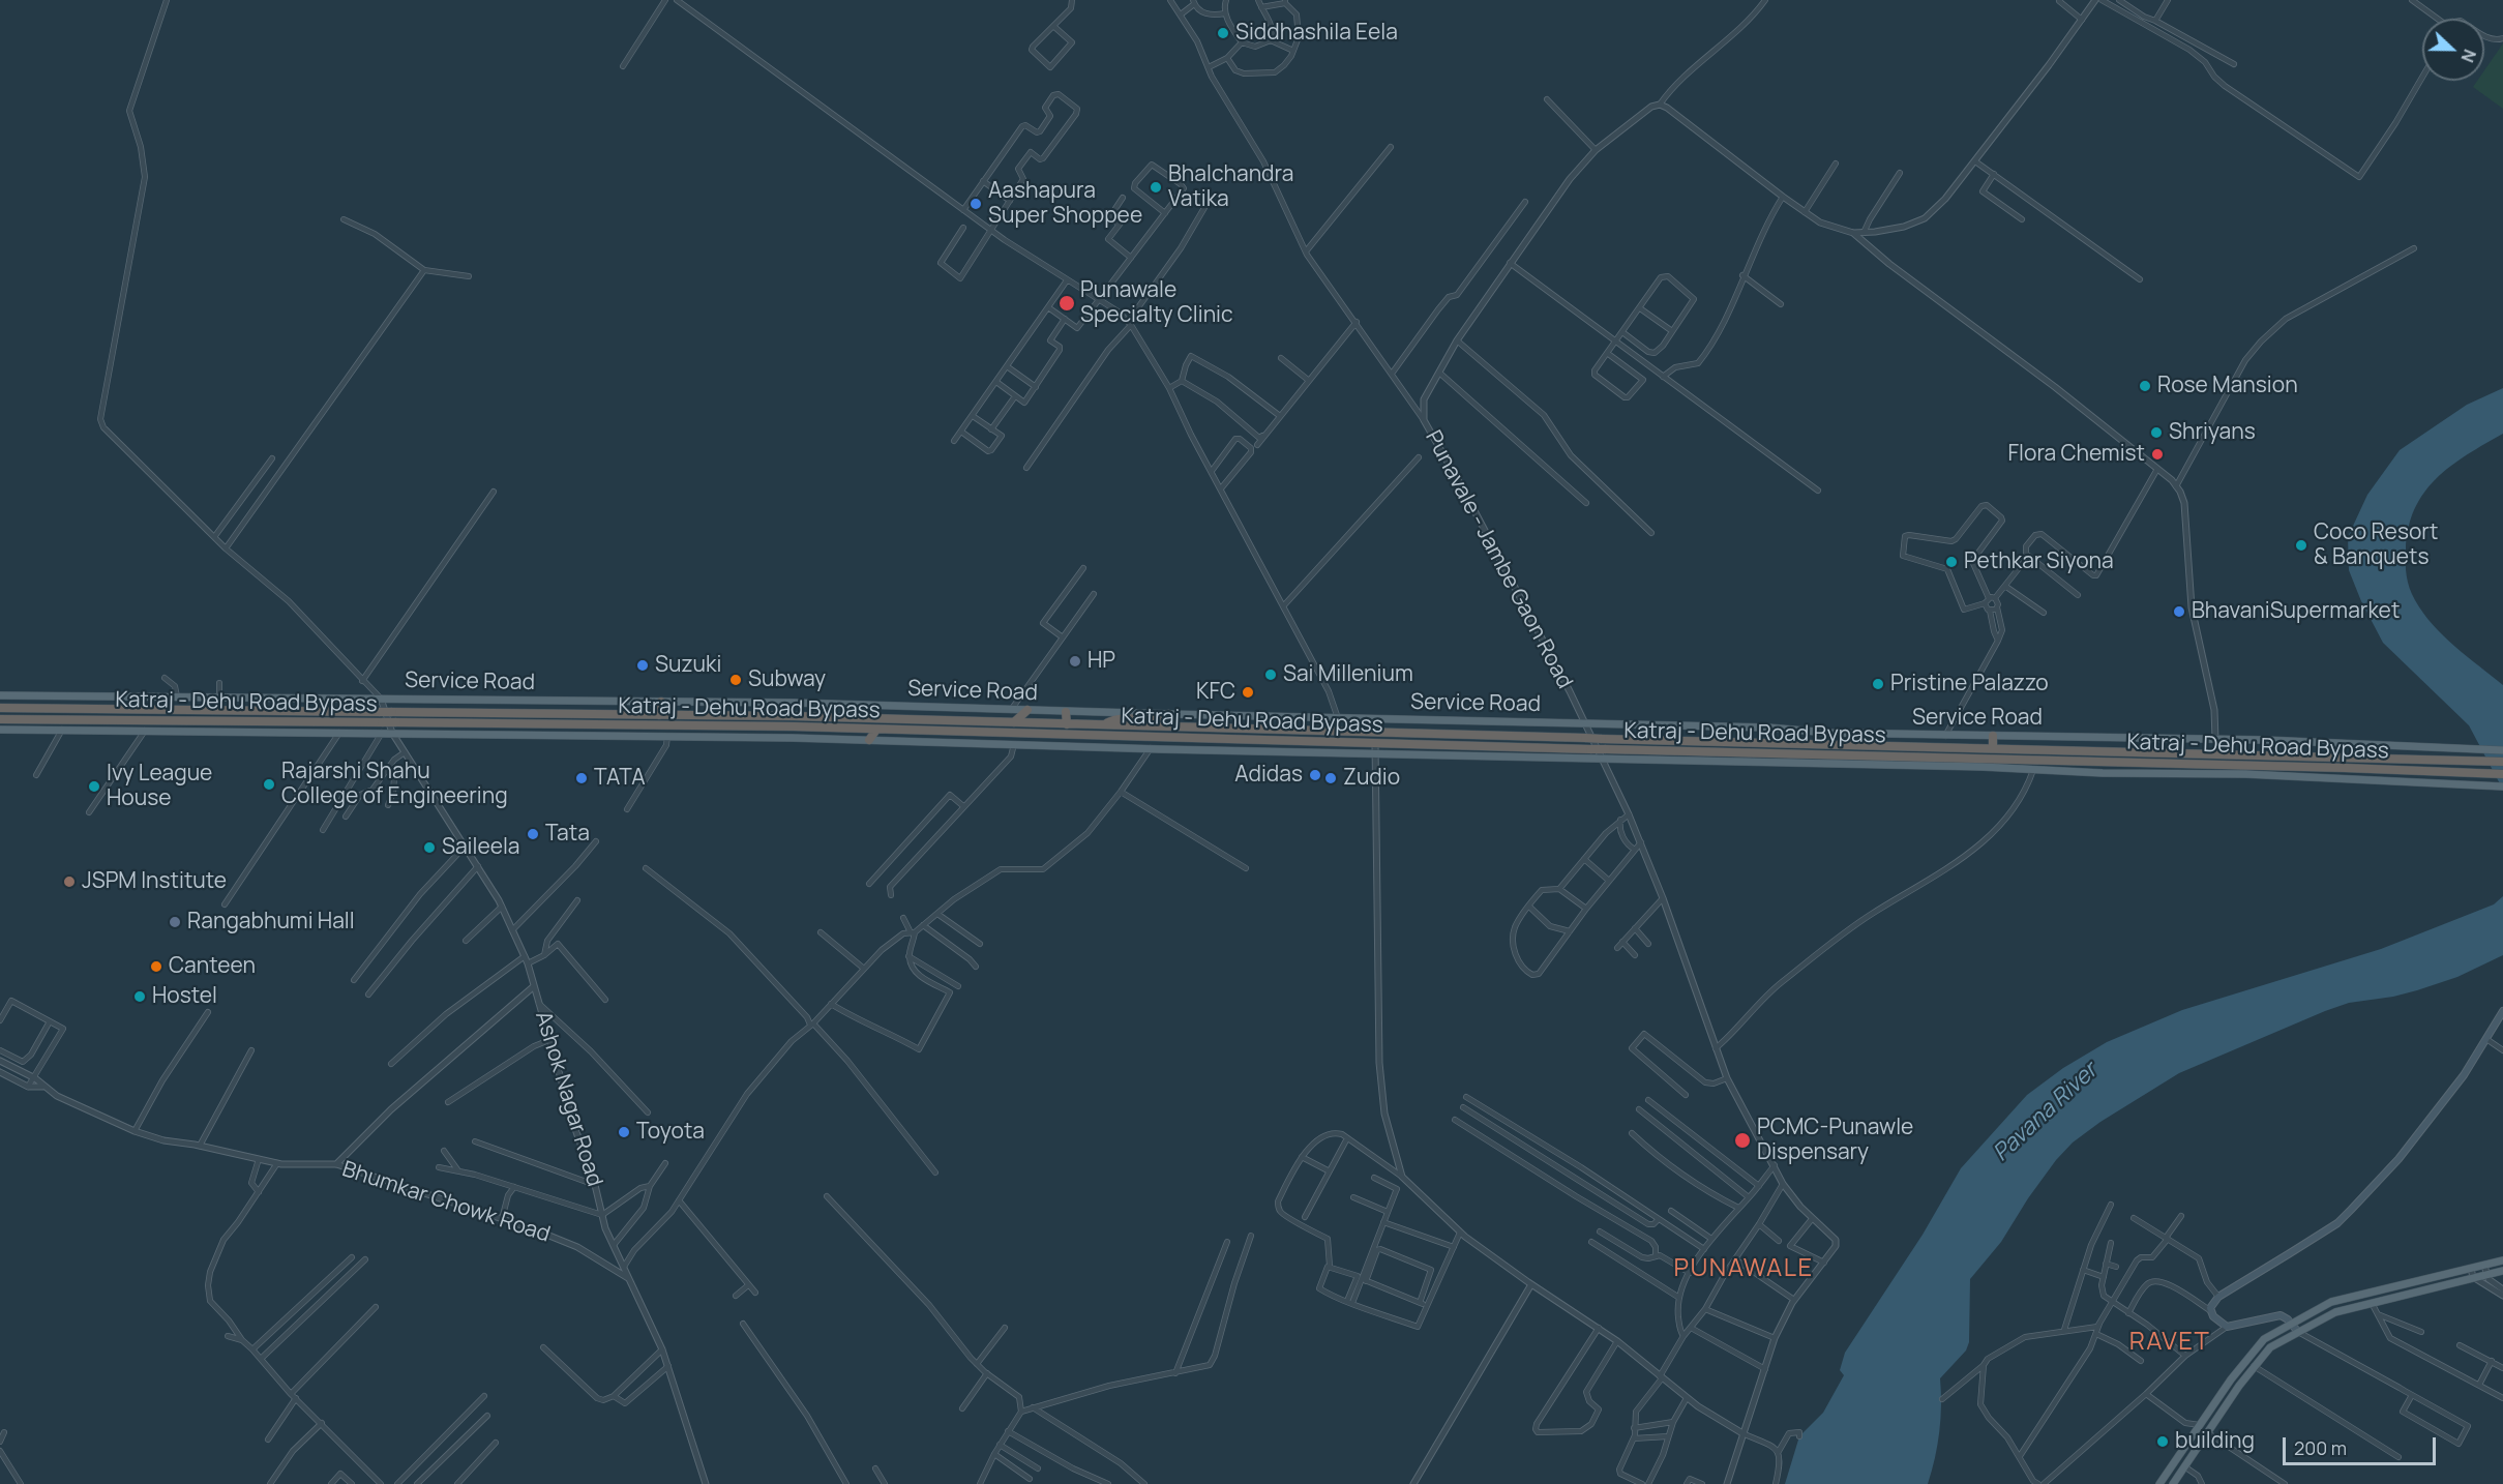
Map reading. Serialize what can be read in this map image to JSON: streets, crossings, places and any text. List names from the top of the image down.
{
  "streets": {
    "highway": ["Katraj - Dehu Road Bypass"],
    "main road": ["Service Road"],
    "street": ["Punavale - Jambe Gaon Road", "Ashok Nagar Road", "Bhumkar Chowk Road"]
  },
  "crossings": [
    ["Punavale - Jambe Gaon Road", "Service Road"],
    ["Service Road", "Ashok Nagar Road"],
    ["Ashok Nagar Road", "Bhumkar Chowk Road"]
  ],
  "districts": ["PUNAWALE", "RAVET"],
  "water": ["Pavana River"],
  "places": [
    "Siddhashila Eela",
    "Bhalchandra Vatika",
    "Aashapura Super Shoppee",
    "Punawale Specialty Clinic",
    "Rose Mansion",
    "Shriyans",
    "Flora Chemist",
    "Coco Resort & Banquets",
    "Pethkar Siyona",
    "BhavaniSupermarket",
    "HP",
    "Suzuki",
    "Sai Millenium",
    "Subway",
    "Pristine Palazzo",
    "KFC",
    "Adidas",
    "TATA",
    "Zudio",
    "Rajarshi Shahu College of Engineering",
    "Ivy League House",
    "Tata",
    "Saileela",
    "JSPM Institute",
    "Rangabhumi Hall",
    "Canteen",
    "Hostel",
    "Toyota",
    "PCMC-Punawle Dispensary",
    "building"
  ],
  "scale_bar": "200 m",
  "north": "right"
}
